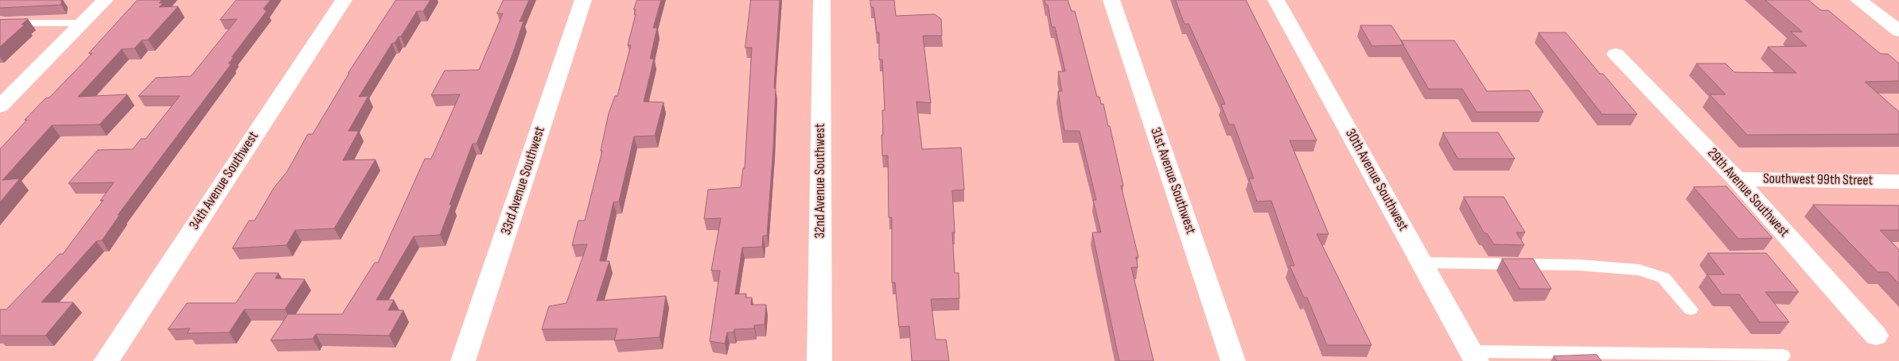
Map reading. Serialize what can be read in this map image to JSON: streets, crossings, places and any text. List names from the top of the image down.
{
  "streets": {
    "street": [
      "30th Avenue Southwest",
      "Southwest 99th Street",
      "34th Avenue Southwest",
      "33rd Avenue Southwest",
      "32nd Avenue Southwest",
      "31st Avenue Southwest",
      "29th Avenue Southwest"
    ]
  },
  "crossings": [
    ["Southwest 99th Street", "29th Avenue Southwest"]
  ]
}
